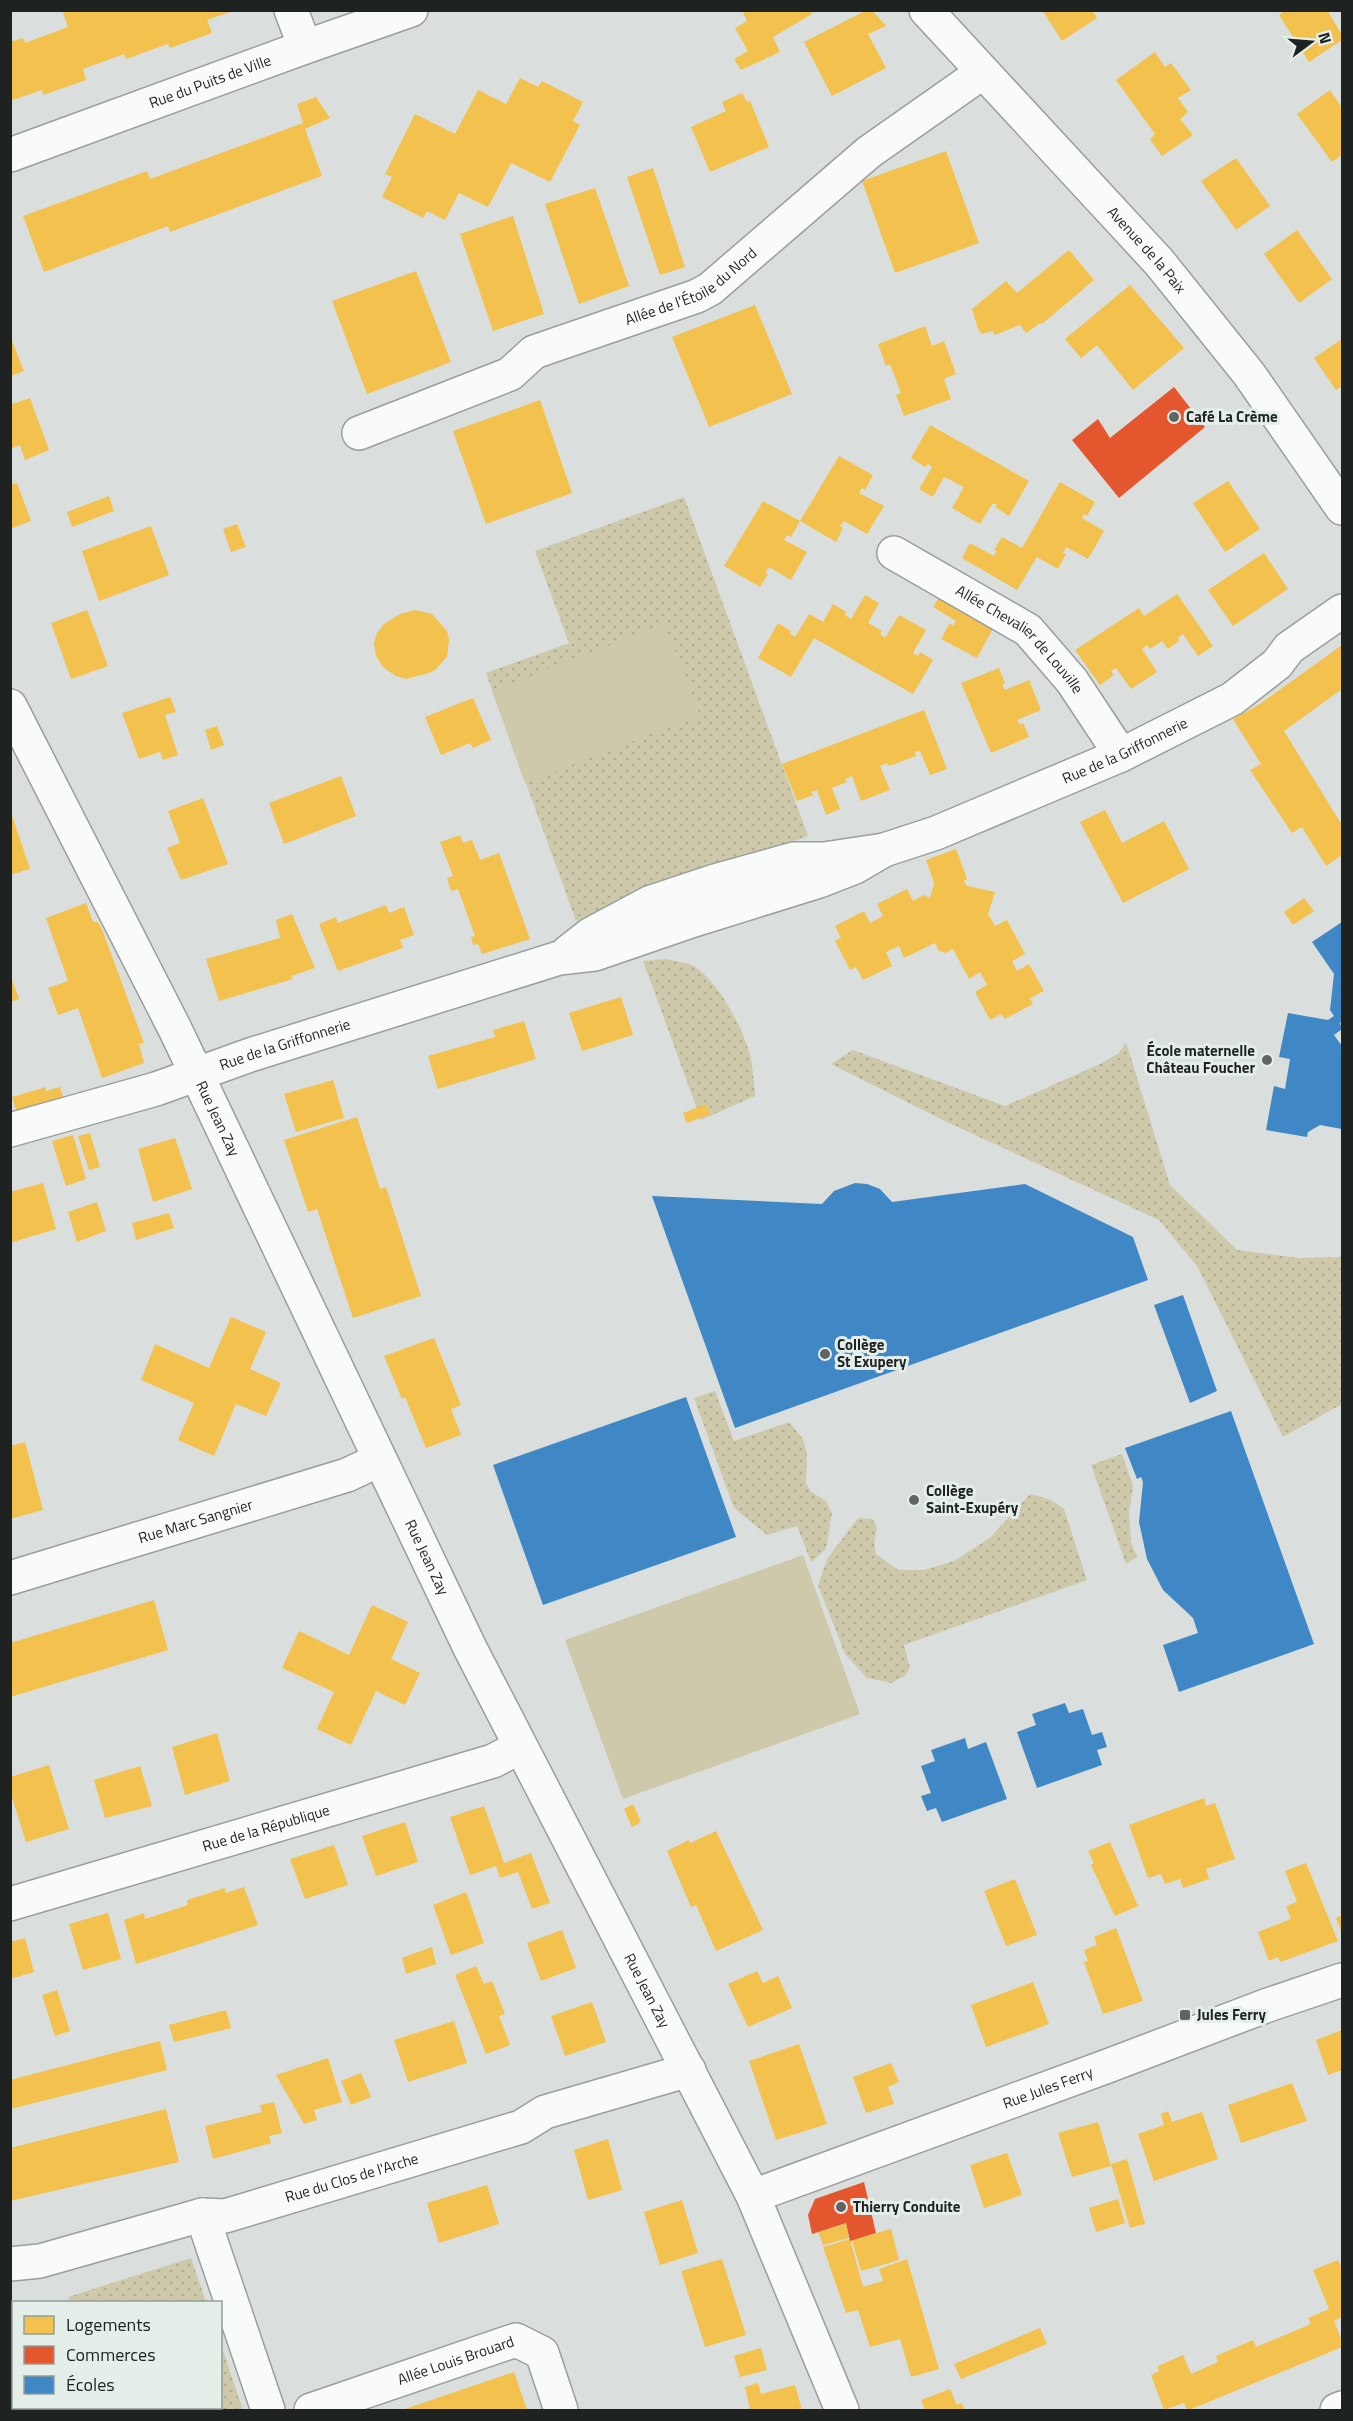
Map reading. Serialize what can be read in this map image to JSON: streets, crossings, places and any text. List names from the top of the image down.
{
  "streets": {
    "street": [
      "Rue du Puits de Ville",
      "Avenue de la Paix",
      "Allée de l'Étoile du Nord",
      "Allée Chevalier de Louville",
      "Rue de la Griffonnerie",
      "Rue Jean Zay",
      "Rue Marc Sangnier",
      "Rue de la République",
      "Rue Jules Ferry",
      "Rue du Clos de l'Arche",
      "Allée Louis Brouard"
    ]
  },
  "crossings": [
    ["Avenue de la Paix", "Allée de l'Étoile du Nord"],
    ["Allée Chevalier de Louville", "Rue de la Griffonnerie"],
    ["Rue de la Griffonnerie", "Rue Jean Zay"],
    ["Rue Jean Zay", "Rue Marc Sangnier"],
    ["Rue Jean Zay", "Rue de la République"],
    ["Rue Jean Zay", "Rue Jules Ferry"],
    ["Rue Jean Zay", "Rue du Clos de l'Arche"]
  ],
  "places": {
    "other": [
      "Café La Crème",
      "École maternelle Château Foucher",
      "Collège St Exupery",
      "Collège Saint-Exupéry",
      "Thierry Conduite"
    ],
    "transit": ["Jules Ferry"]
  },
  "legend": ["Logements", "Commerces", "Écoles"],
  "north": "right"
}
